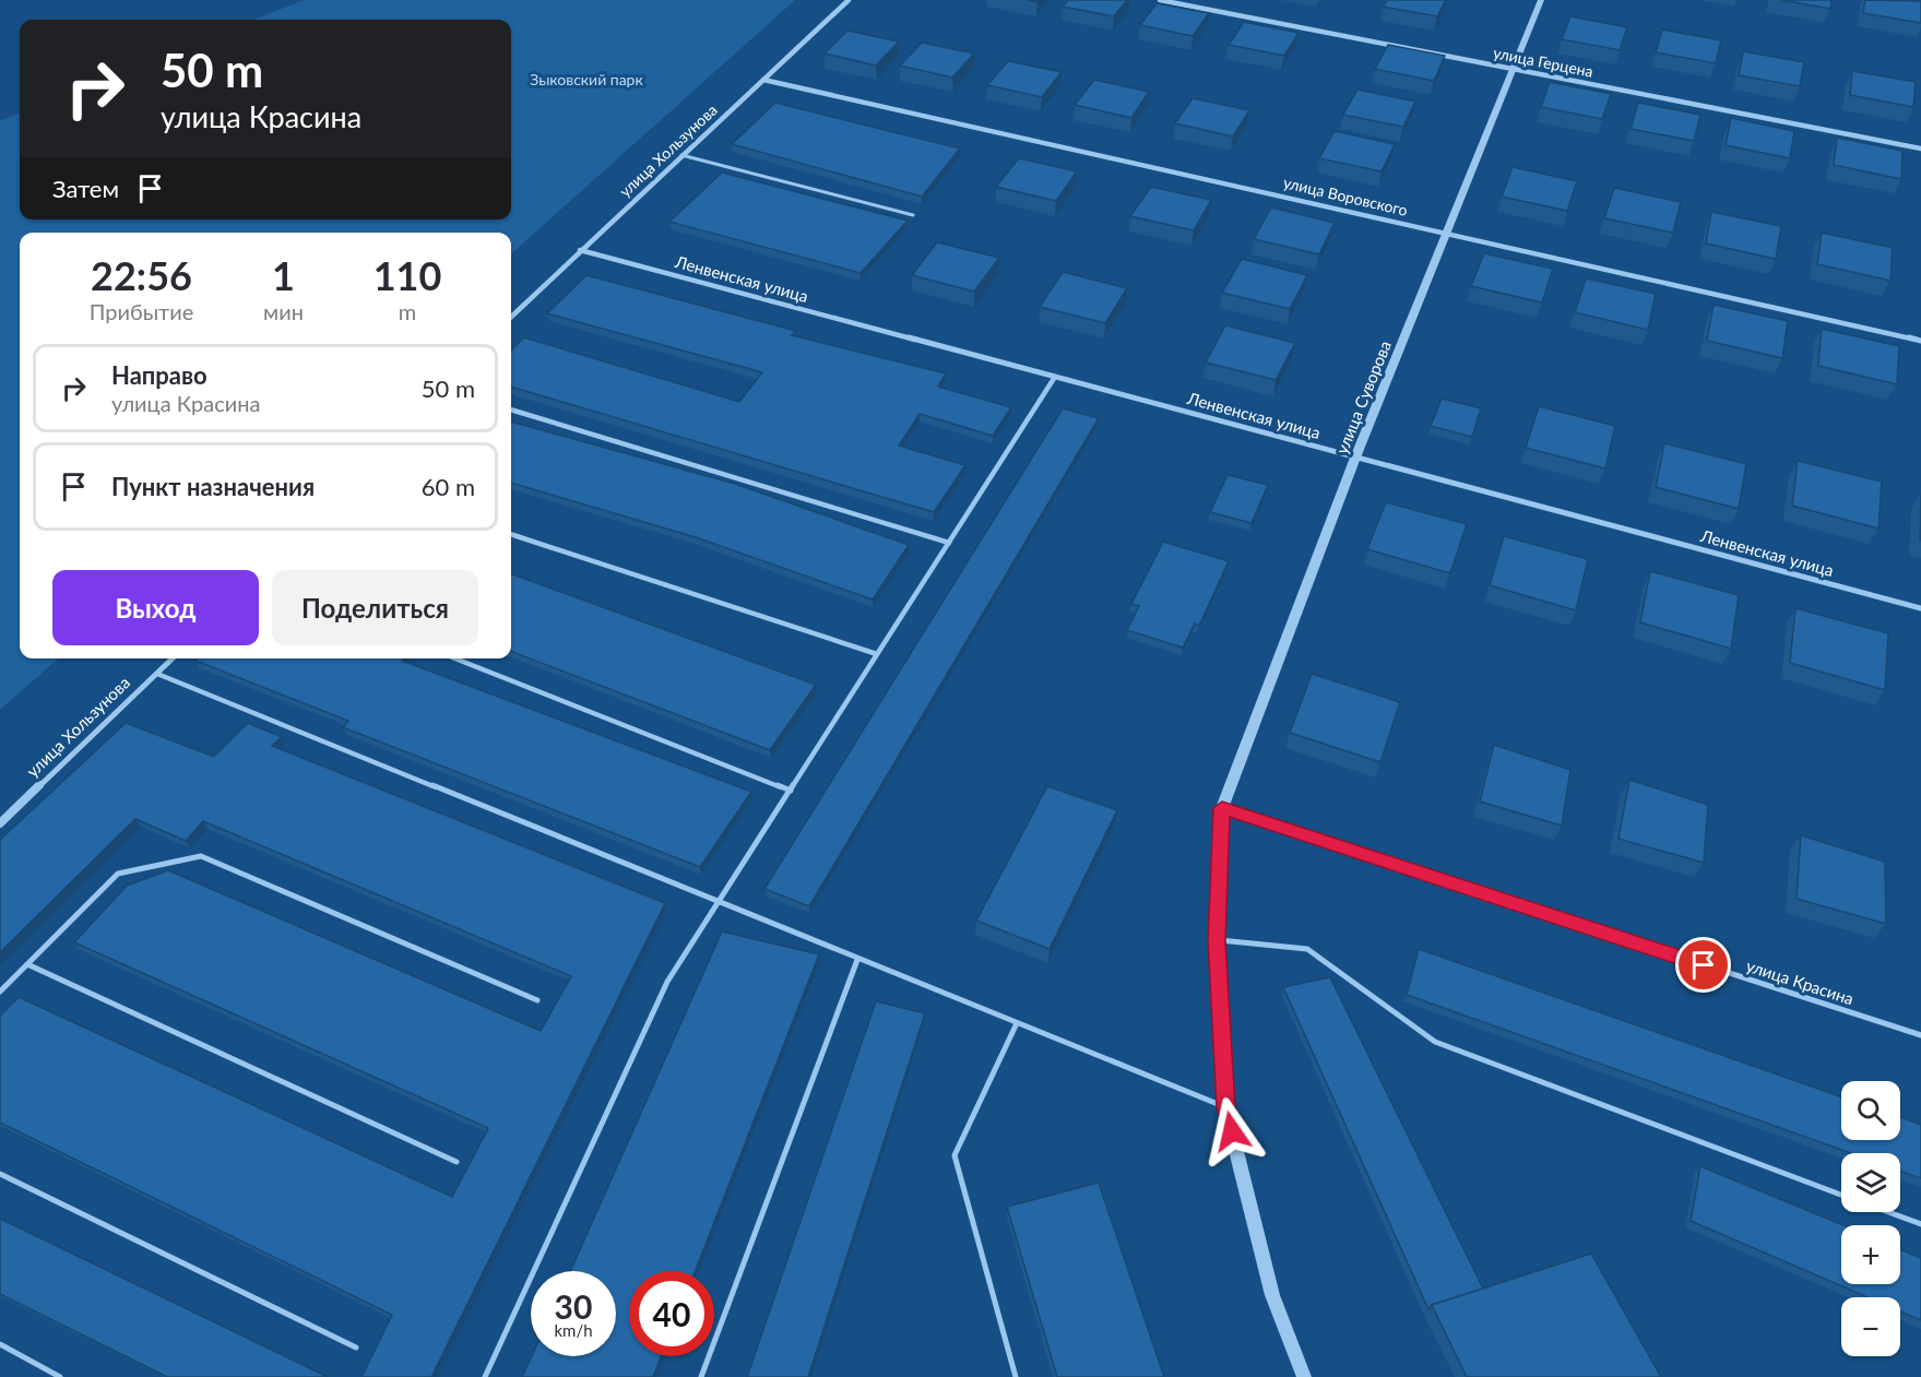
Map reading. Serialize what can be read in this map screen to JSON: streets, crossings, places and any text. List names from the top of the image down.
{
  "streets": {
    "street": [
      "улица Герцена",
      "улица Хользунова",
      "улица Воровского",
      "Ленвенская улица",
      "улица Суворова"
    ],
    "lane": ["улица Красина"]
  },
  "crossings": [
    ["улица Герцена", "улица Суворова"],
    ["улица Хользунова", "улица Воровского"],
    ["улица Хользунова", "Ленвенская улица"],
    ["улица Воровского", "улица Суворова"],
    ["Ленвенская улица", "улица Суворова"],
    ["улица Суворова", "улица Красина"]
  ],
  "parks": ["Зыковский парк"],
  "page": {
    "turn": ["50 m", "улица Красина"],
    "then": "Затем",
    "eta": [
      "22:56",
      "Прибытие",
      "1",
      "мин",
      "110",
      "m"
    ],
    "list": [
      {
        "name": "Направо",
        "note": "улица Красина",
        "value": "50 m"
      },
      {
        "name": "Пункт назначения",
        "value": "60 m"
      }
    ],
    "buttons": ["Выход", "Поделиться"],
    "map_buttons": ["+", "−"],
    "speed": "30 km/h",
    "limit": "40"
  }
}
